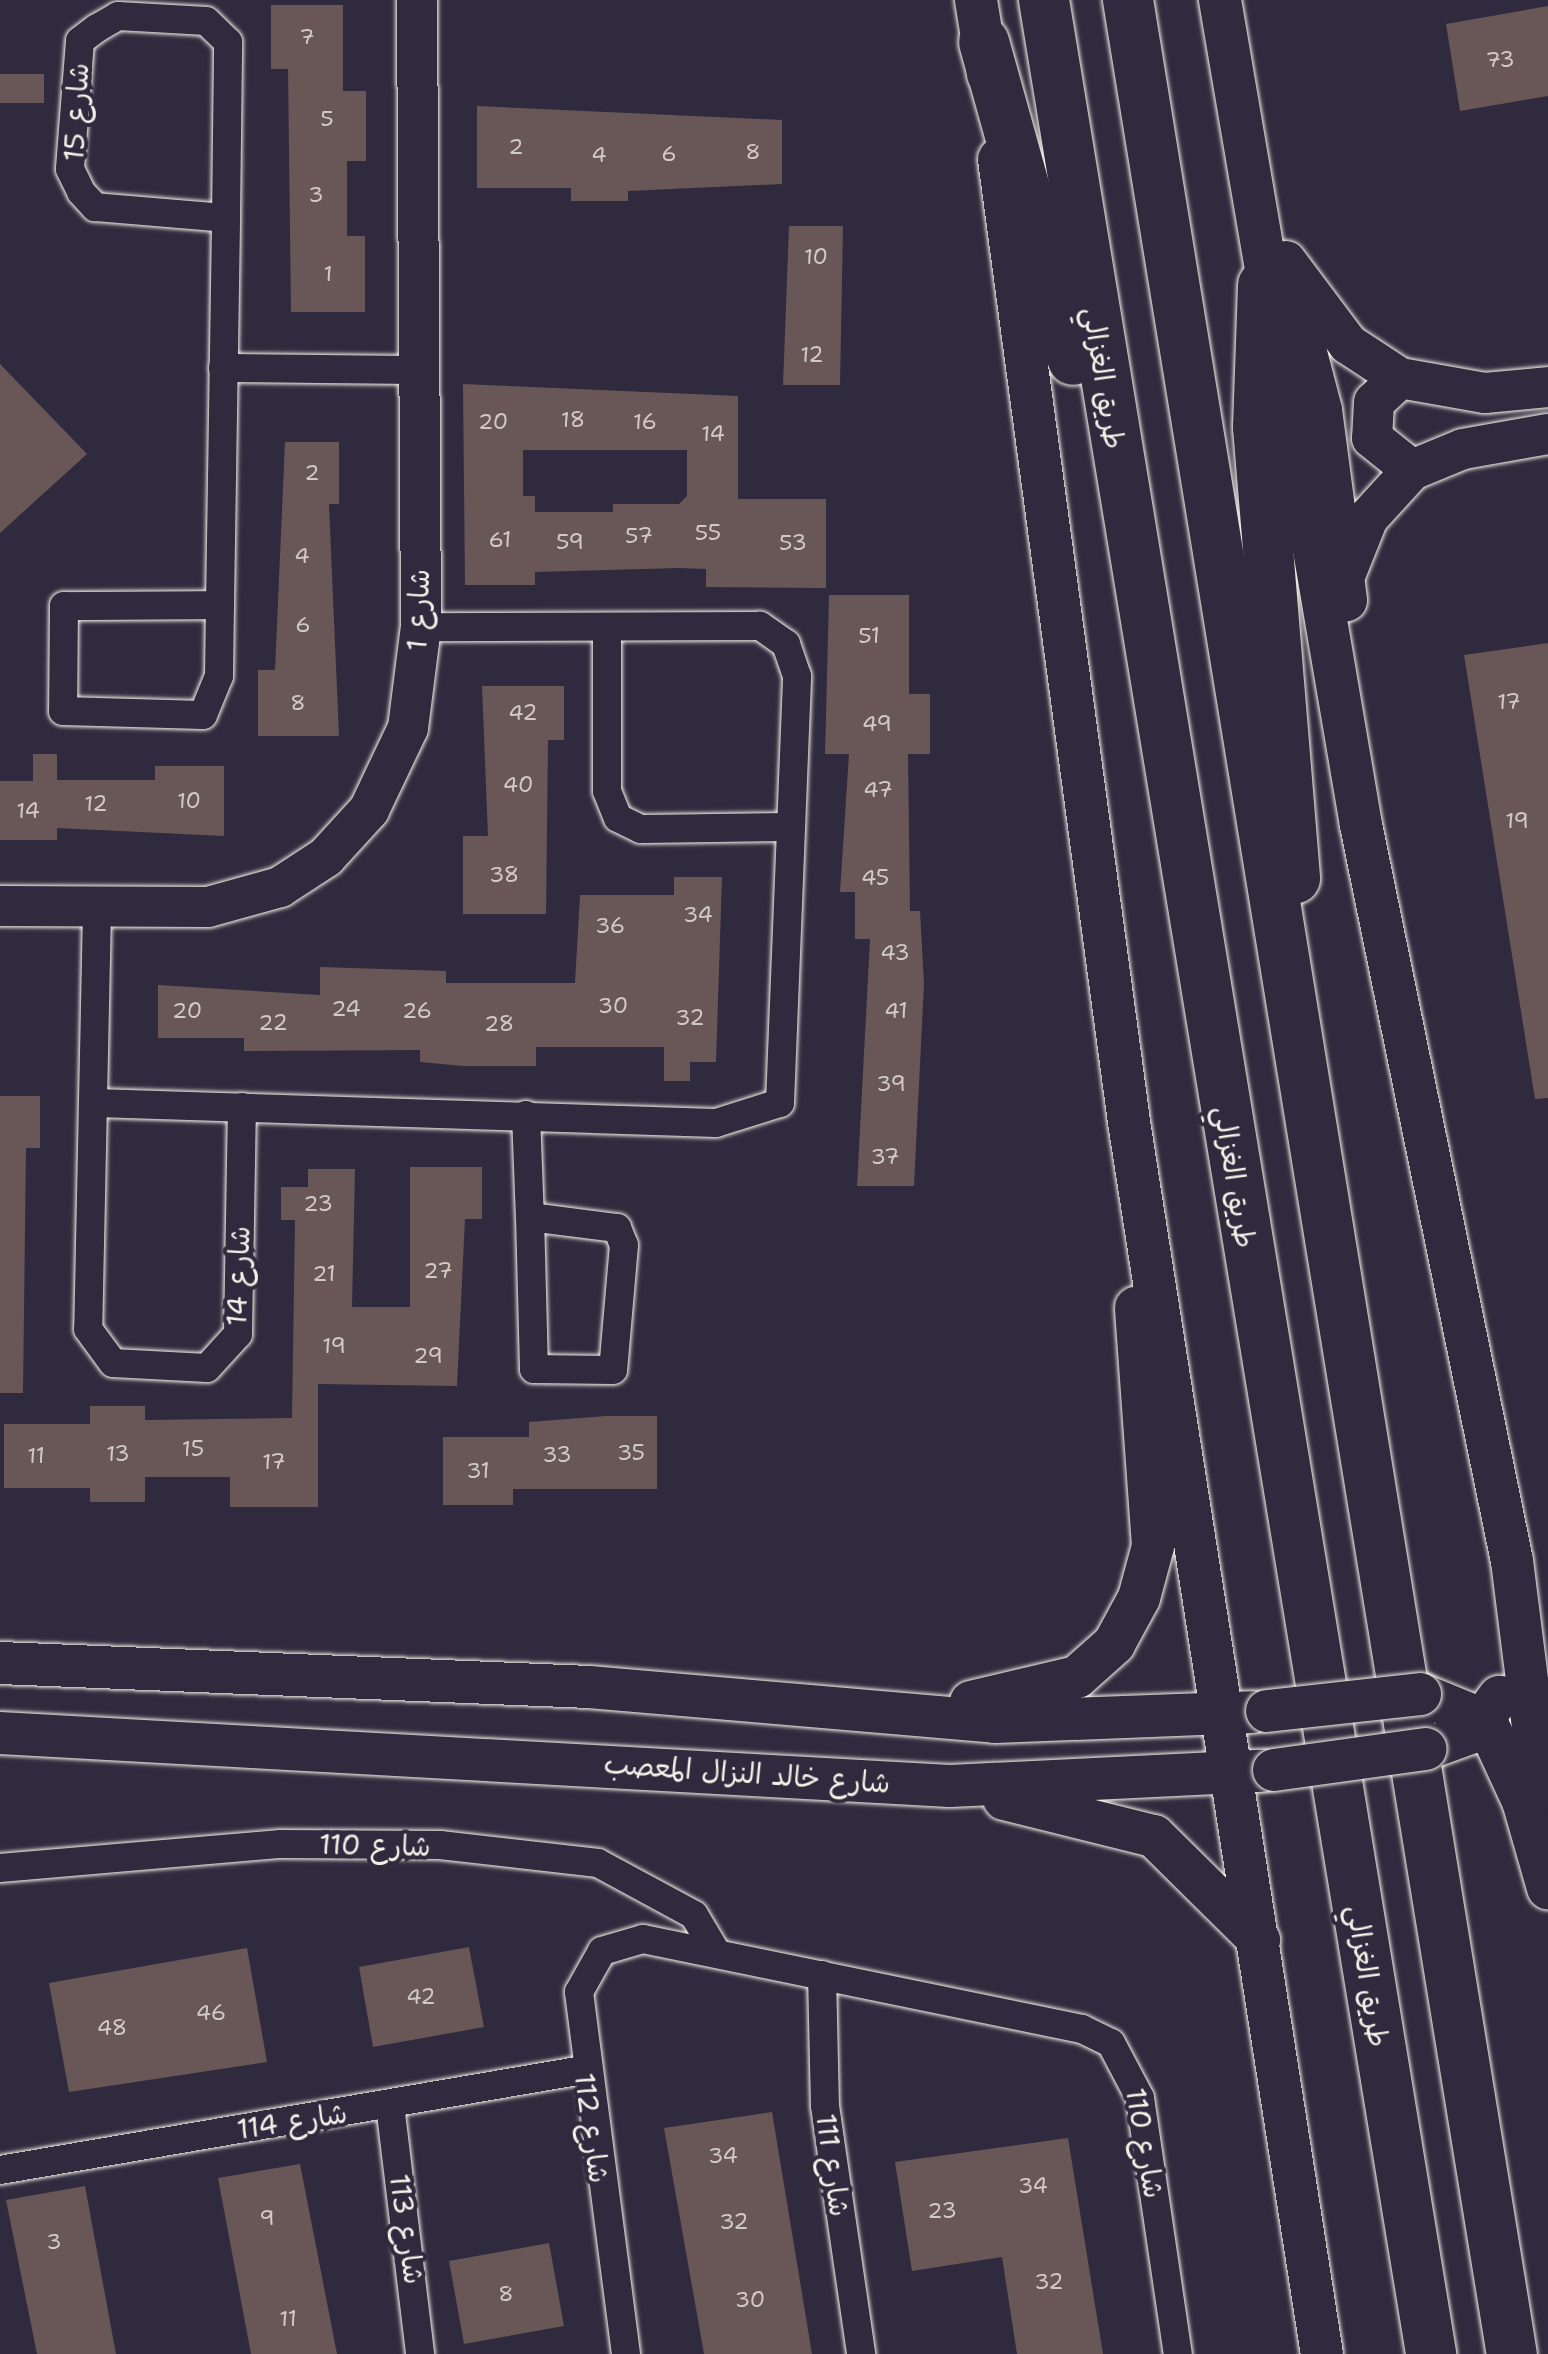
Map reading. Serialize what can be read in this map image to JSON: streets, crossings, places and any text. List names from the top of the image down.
{
  "streets": {
    "highway": ["طريق الغزالي"],
    "main road": ["شارع خالد النزال المعصب"],
    "street": [
      "شارع 15",
      "شارع 1",
      "شارع 14",
      "شارع 110",
      "114 شارع",
      "شارع 112",
      "شارع 111",
      "شارع 113"
    ]
  },
  "crossings": [
    ["شارع 1", "شارع 14"],
    ["شارع 110", "شارع 112"],
    ["شارع 110", "شارع 111"],
    ["114 شارع", "شارع 112"],
    ["114 شارع", "شارع 113"]
  ],
  "house_numbers": [
    "7",
    "73",
    "5",
    "2",
    "8",
    "6",
    "4",
    "3",
    "10",
    "1",
    "12",
    "18",
    "20",
    "16",
    "14",
    "2",
    "55",
    "57",
    "61",
    "59",
    "53",
    "4",
    "6",
    "51",
    "17",
    "8",
    "42",
    "49",
    "40",
    "47",
    "10",
    "12",
    "14",
    "19",
    "38",
    "45",
    "34",
    "36",
    "43",
    "30",
    "24",
    "20",
    "26",
    "41",
    "32",
    "22",
    "28",
    "39",
    "37",
    "23",
    "27",
    "21",
    "19",
    "29",
    "15",
    "35",
    "13",
    "33",
    "11",
    "17",
    "31",
    "42",
    "46",
    "48",
    "34",
    "34",
    "23",
    "9",
    "32",
    "3",
    "32",
    "8",
    "30",
    "11"
  ]
}
